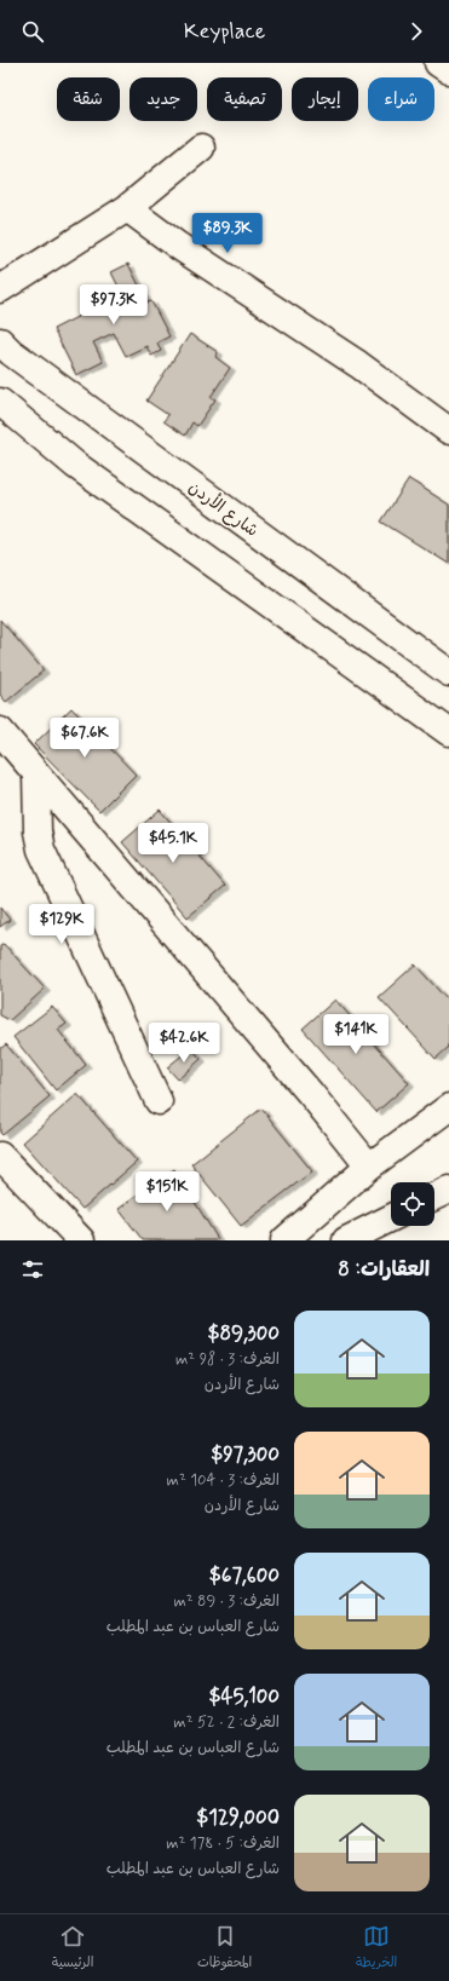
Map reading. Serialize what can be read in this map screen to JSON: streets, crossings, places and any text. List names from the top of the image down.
{
  "streets": {
    "main road": ["شارع الأردن"]
  },
  "page": {
    "header": "Keyplace",
    "chip": [
      "شراء",
      "إيجار",
      "تصفية",
      "جديد",
      "شقة"
    ],
    "price": [
      "$89.3K",
      "$97.3K",
      "$67.6K",
      "$45.1K",
      "$129K",
      "$141K",
      "$42.6K",
      "$151K"
    ],
    "heading": "العقارات: 8",
    "list": [
      {
        "name": "$89,300",
        "note": "الغرف: 3 · 98 m² · شارع الأردن"
      },
      {
        "name": "$97,300",
        "note": "الغرف: 3 · 104 m² · شارع الأردن"
      },
      {
        "name": "$67,600",
        "note": "الغرف: 3 · 89 m² · شارع العباس بن عبد المطلب"
      },
      {
        "name": "$45,100",
        "note": "الغرف: 2 · 52 m² · شارع العباس بن عبد المطلب"
      },
      {
        "name": "$129,000",
        "note": "الغرف: 5 · 178 m² · شارع العباس بن عبد المطلب"
      }
    ],
    "tabs": ["الخريطة", "المحفوظات", "الرئيسية"]
  }
}
